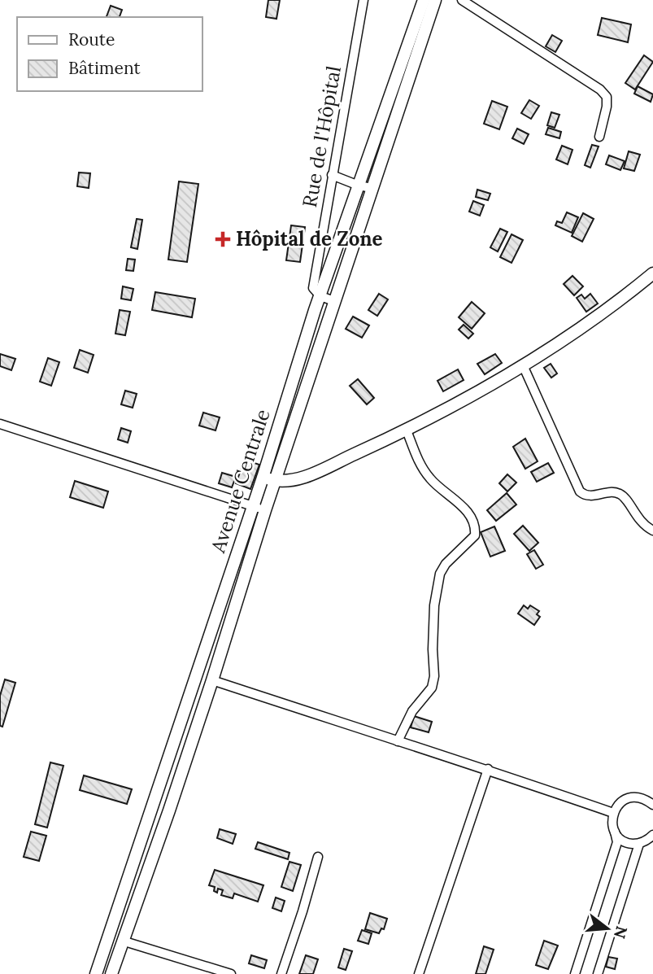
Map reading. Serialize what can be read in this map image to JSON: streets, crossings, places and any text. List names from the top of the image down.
{
  "streets": {
    "street": ["Rue de l'Hôpital", "Avenue Centrale"]
  },
  "crossings": [
    ["Rue de l'Hôpital", "Avenue Centrale"]
  ],
  "places": {
    "health": ["Hôpital de Zone"]
  },
  "legend": ["Route", "Bâtiment"],
  "north": "right"
}
